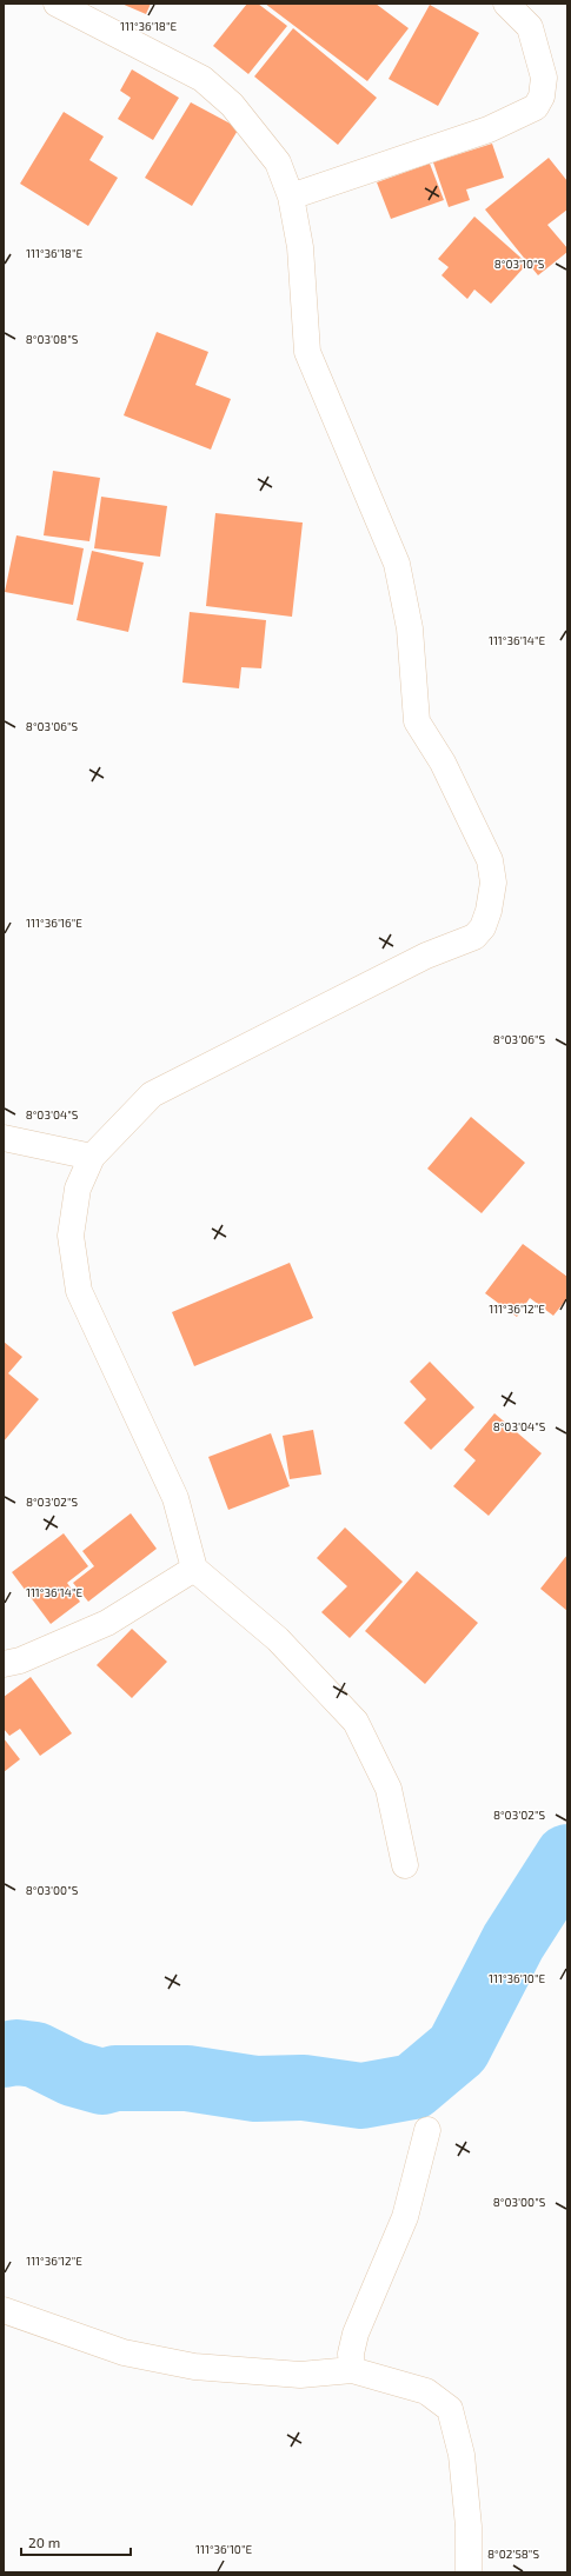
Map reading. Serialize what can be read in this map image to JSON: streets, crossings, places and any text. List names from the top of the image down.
{
  "scale_bar": "20 m",
  "coordinates": [
    "111°36'18\"E",
    "8°03'10\"S",
    "8°03'08\"S",
    "111°36'14\"E",
    "8°03'06\"S",
    "111°36'16\"E",
    "8°03'04\"S",
    "111°36'12\"E",
    "8°03'02\"S",
    "8°03'00\"S",
    "111°36'10\"E",
    "8°02'58\"S"
  ]
}
